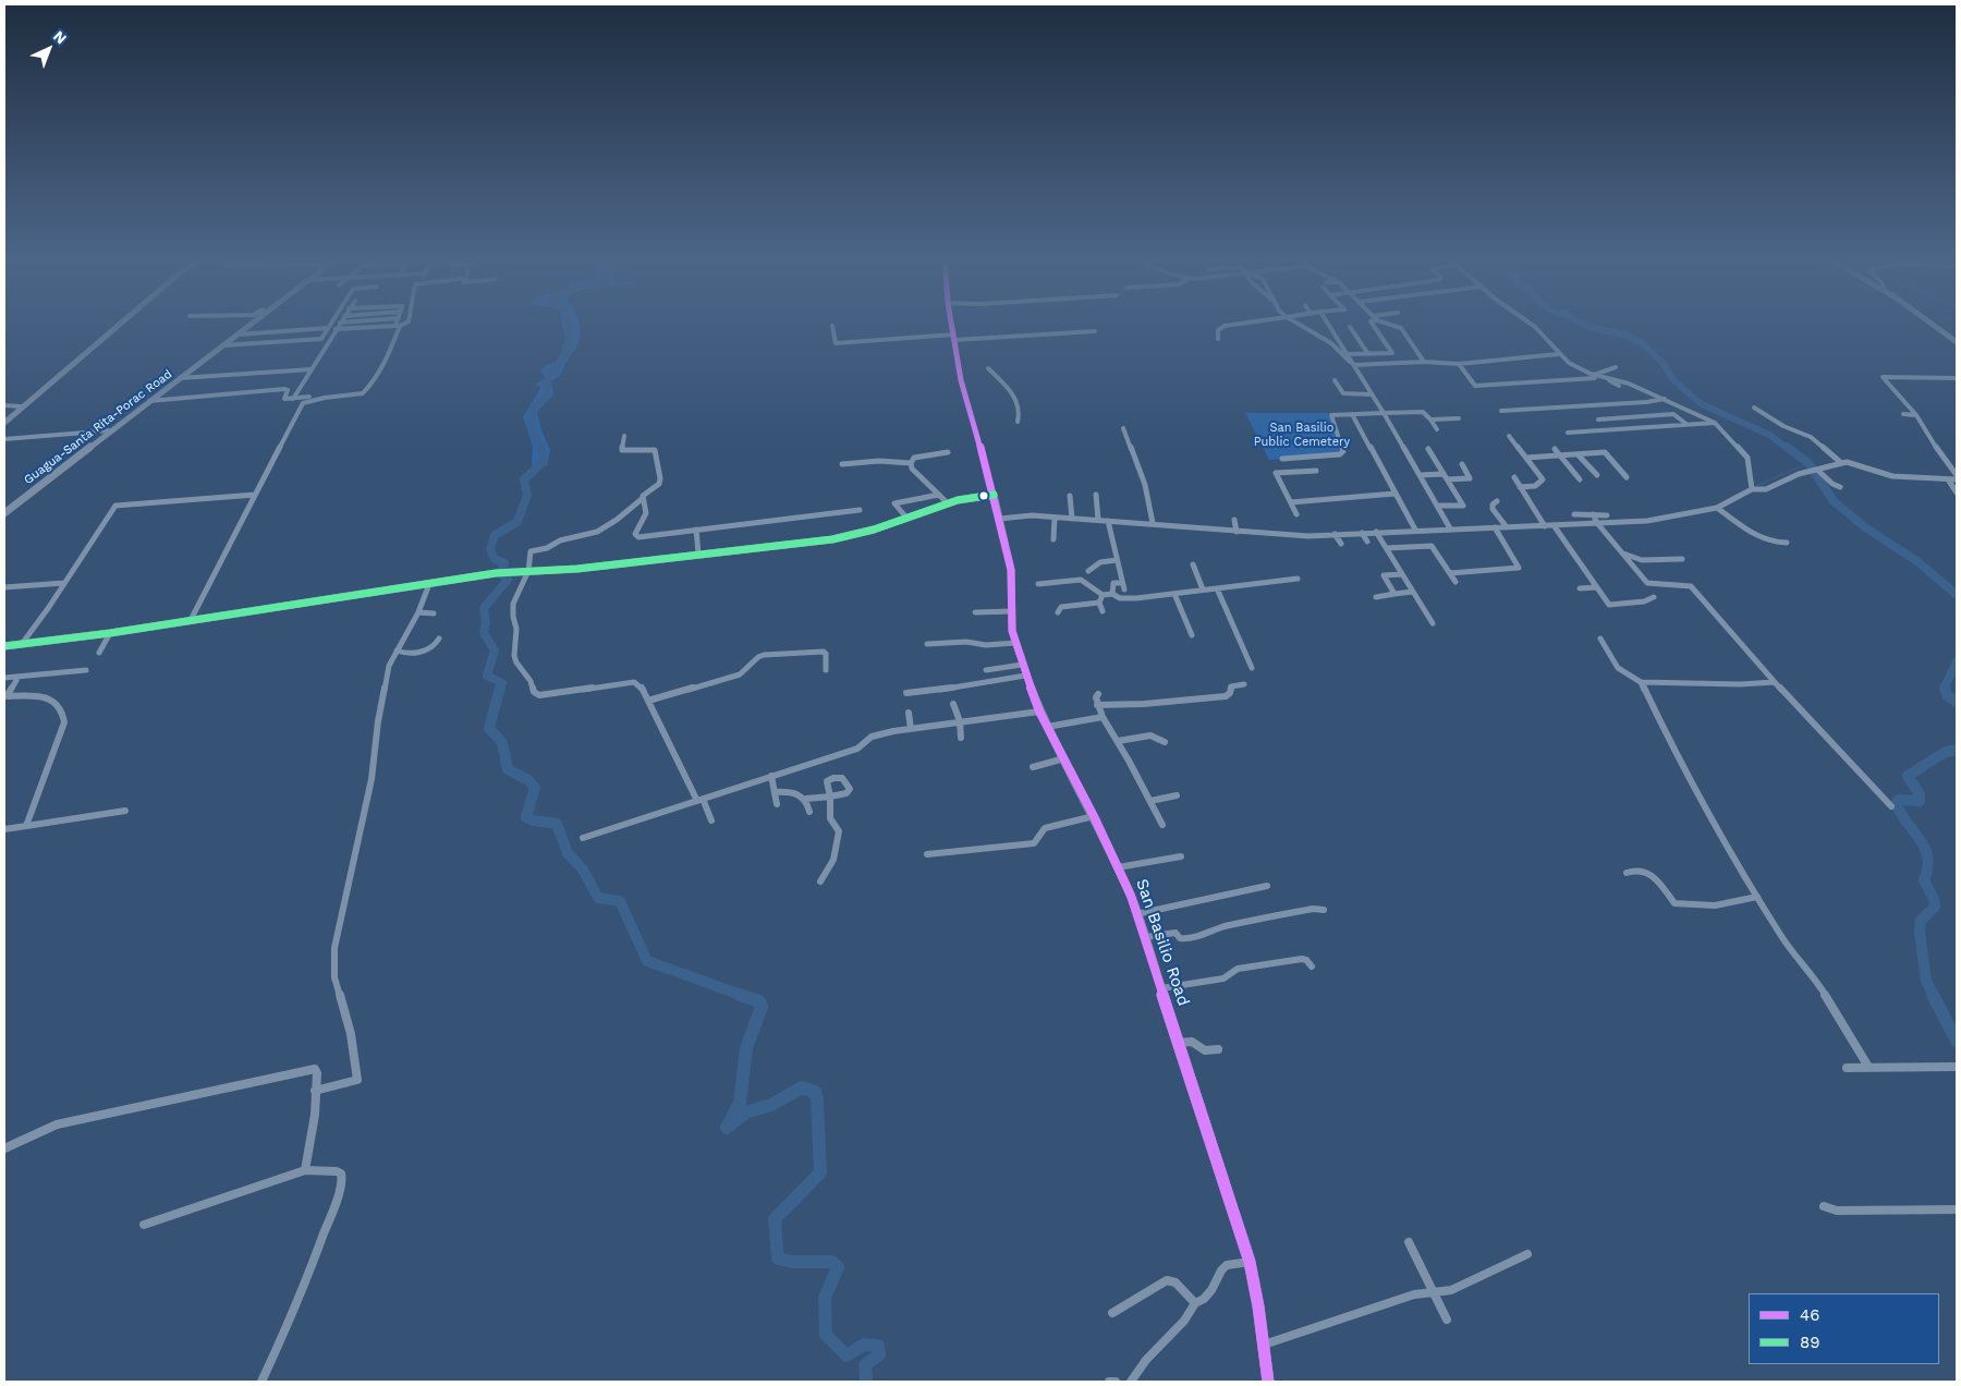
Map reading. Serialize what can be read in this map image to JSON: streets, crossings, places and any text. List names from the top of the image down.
{
  "streets": {
    "street": ["Guagua-Santa Rita-Porac Road", "San Basilio Road"]
  },
  "parks": ["San Basilio Public Cemetery"],
  "lines": ["transit line 46", "transit line 89"],
  "legend": ["46", "89"],
  "north": "top right"
}
